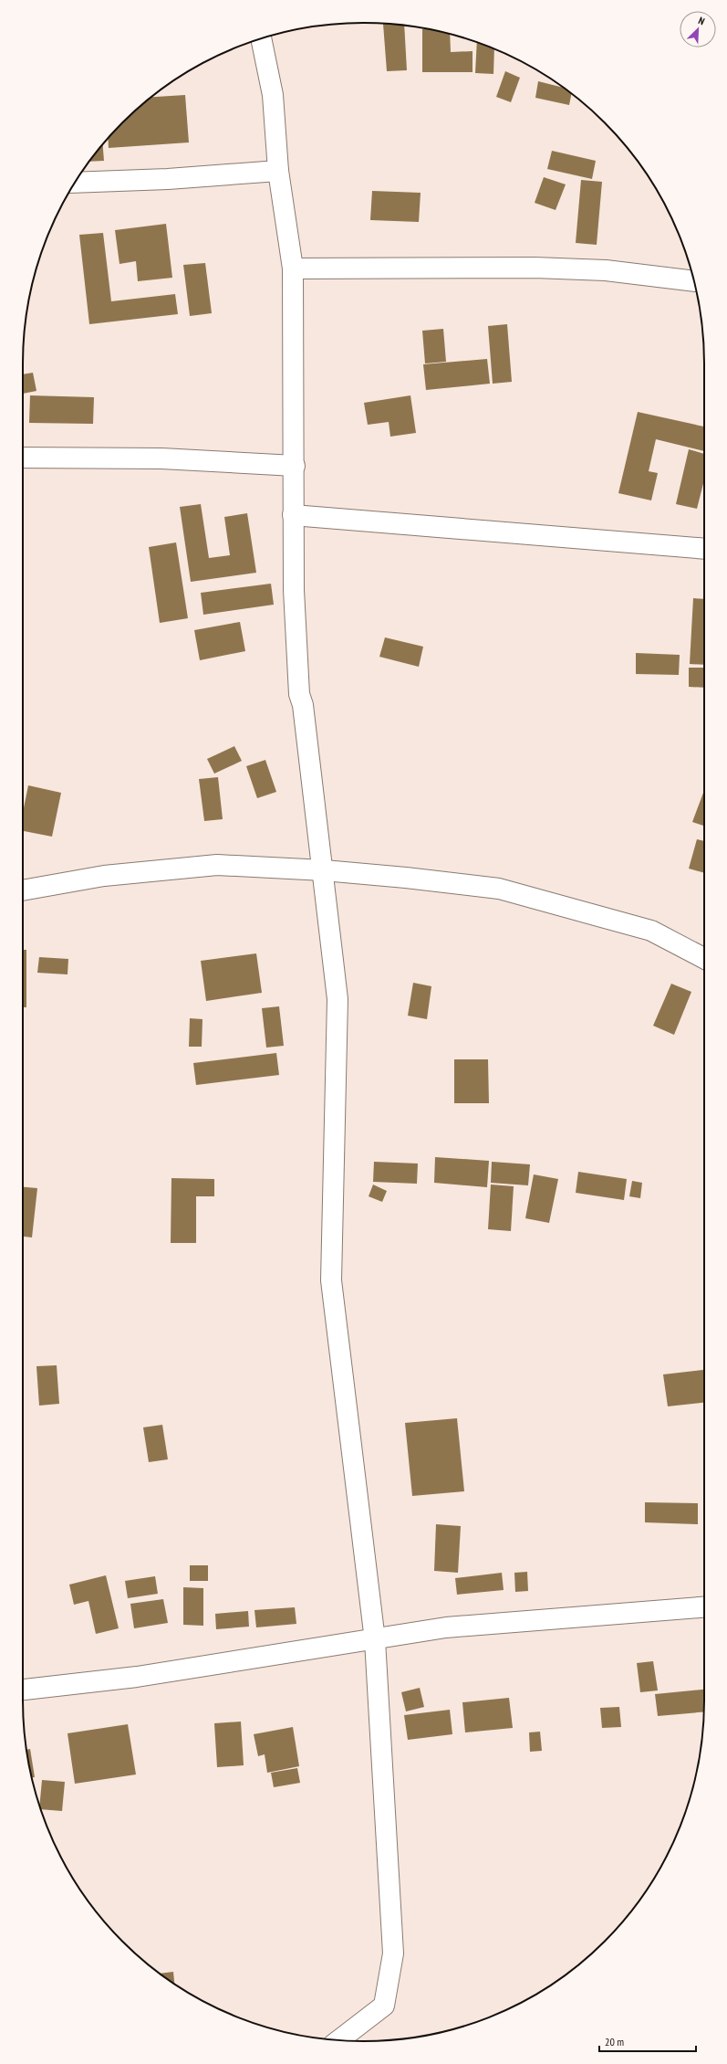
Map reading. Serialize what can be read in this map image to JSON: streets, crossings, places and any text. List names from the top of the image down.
{
  "scale_bar": "20 m",
  "north": "top right"
}
